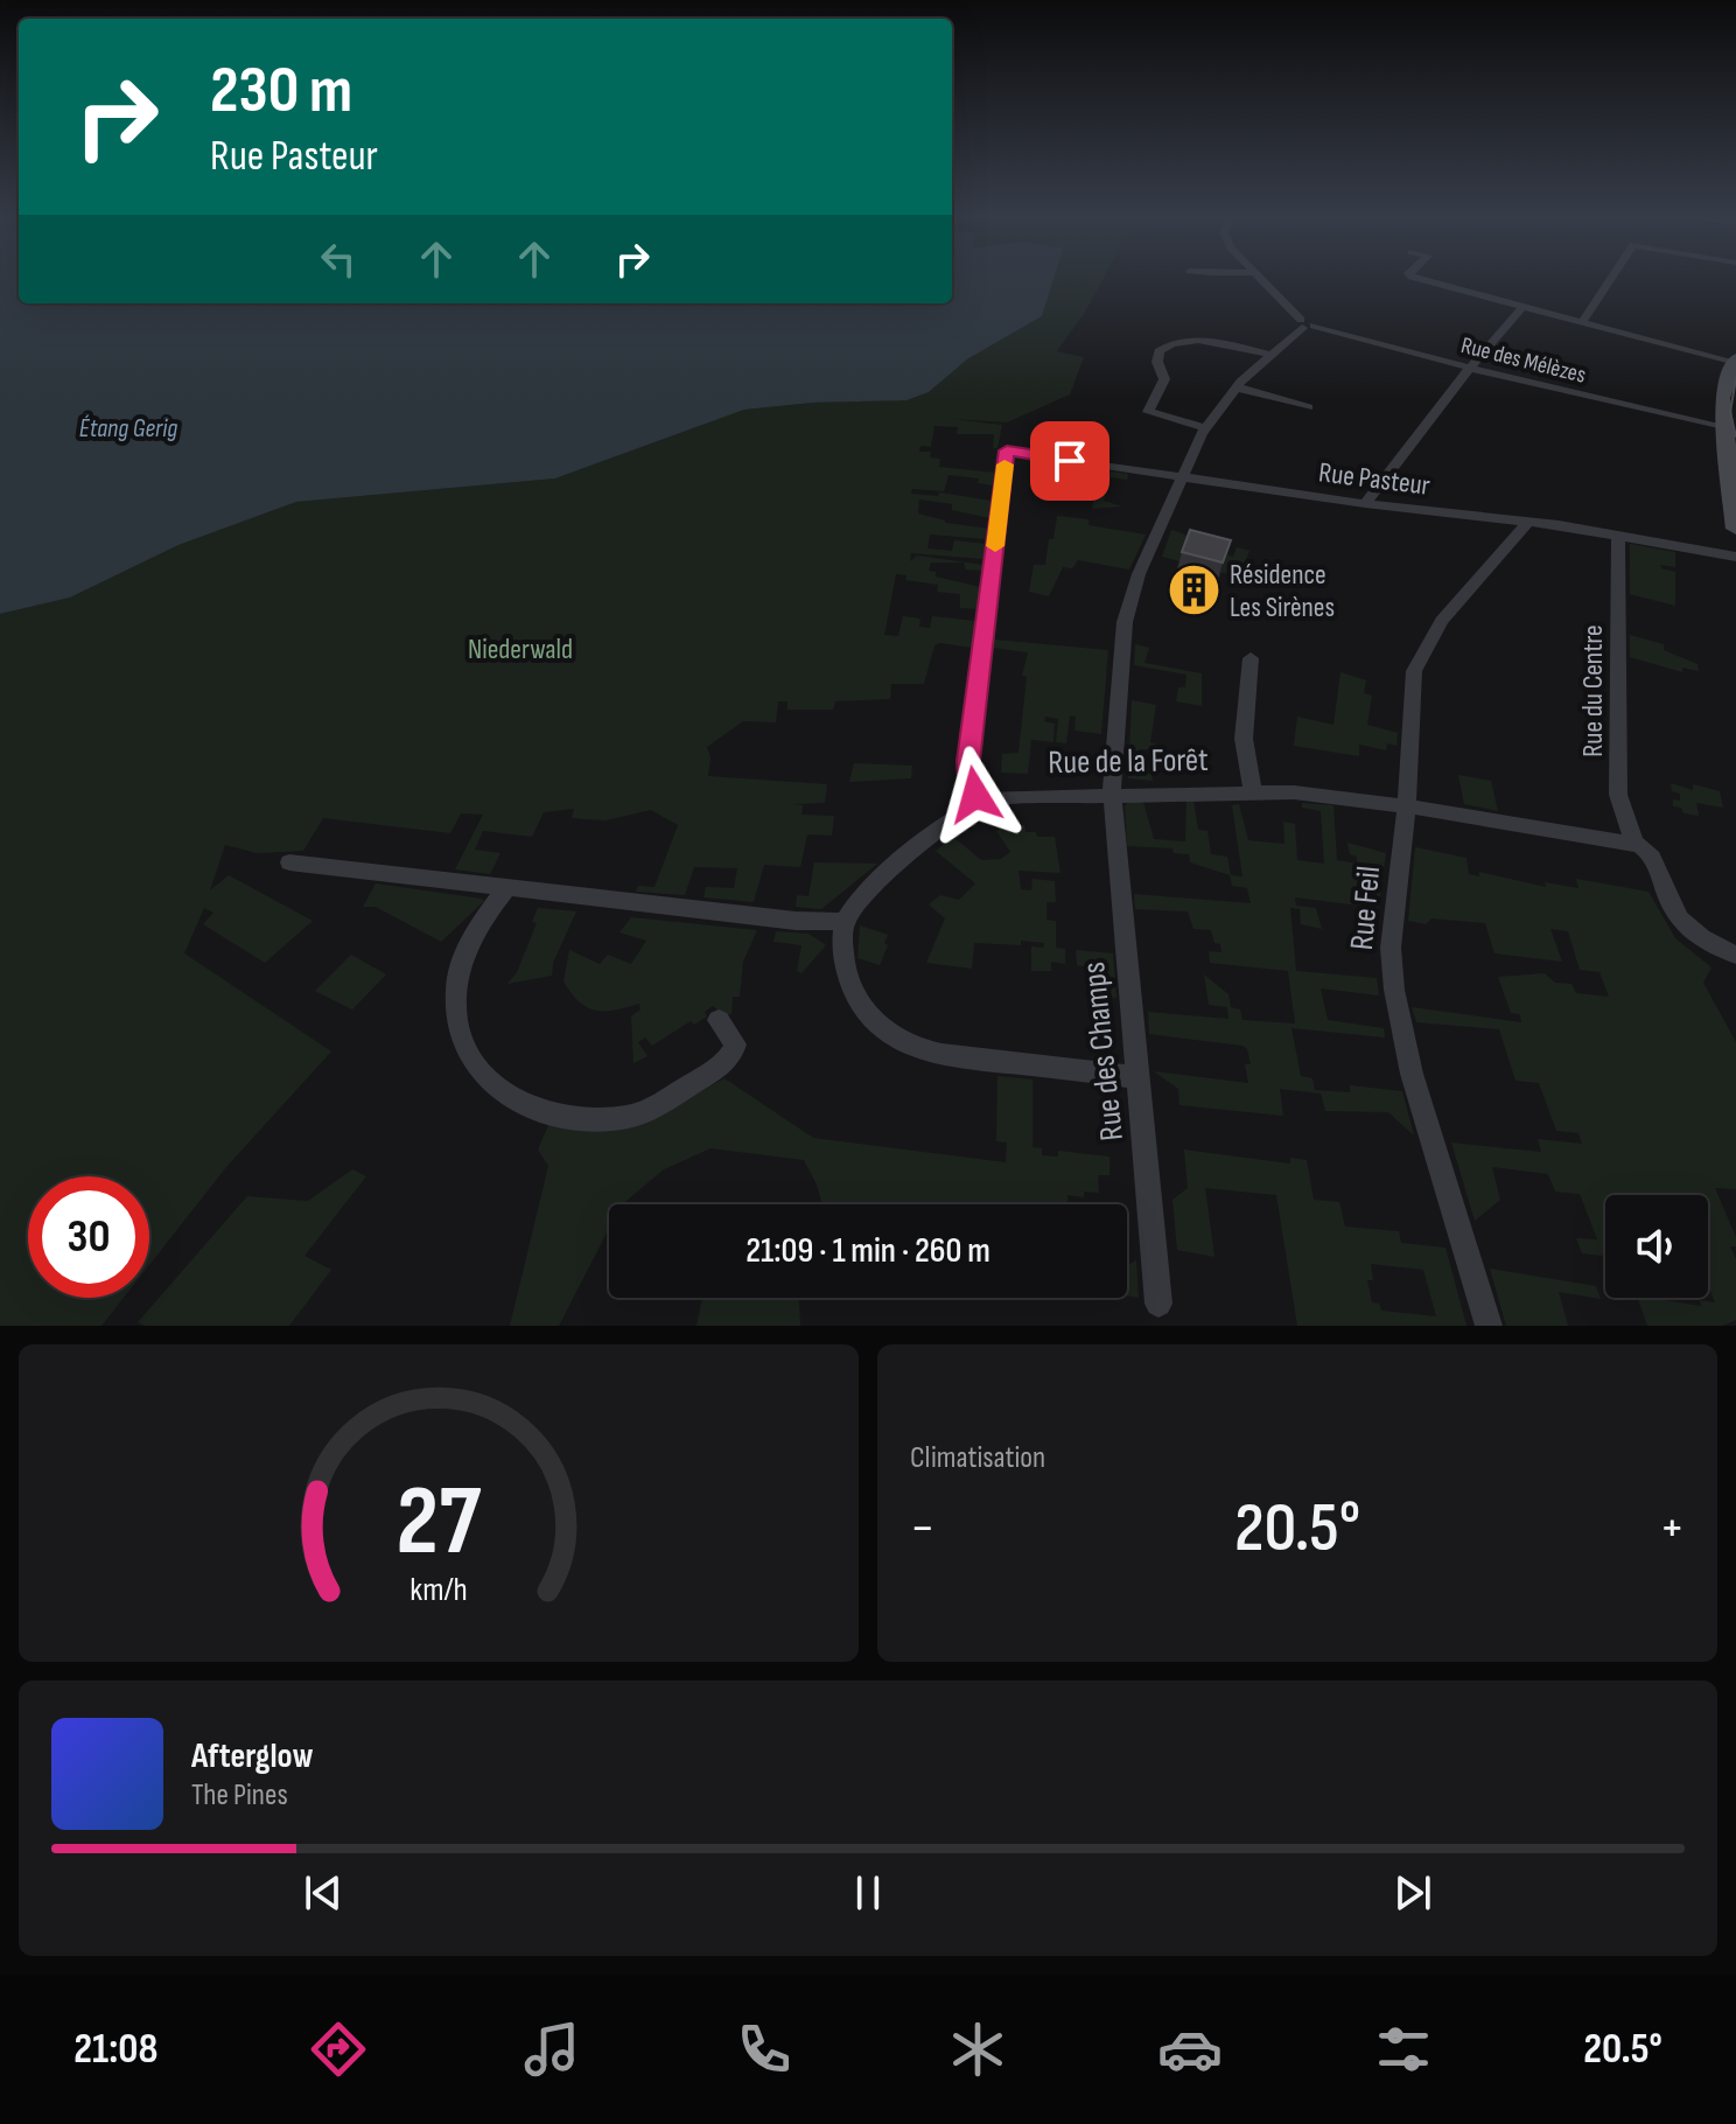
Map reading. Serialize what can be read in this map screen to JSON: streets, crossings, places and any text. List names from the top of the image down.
{
  "streets": {
    "street": [
      "Rue des Mélèzes",
      "Rue Pasteur",
      "Rue du Centre",
      "Rue de la Forêt",
      "Rue Feil",
      "Rue des Champs"
    ]
  },
  "crossings": [
    ["Rue des Mélèzes", "Rue des Champs"],
    ["Rue Pasteur", "Rue du Centre"],
    ["Rue Pasteur", "Rue de la Forêt"],
    ["Rue Pasteur", "Rue Feil"],
    ["Rue Pasteur", "Rue des Champs"],
    ["Rue du Centre", "Rue de la Forêt"],
    ["Rue de la Forêt", "Rue Feil"],
    ["Rue de la Forêt", "Rue des Champs"]
  ],
  "water": ["Étang Gerig"],
  "parks": ["Niederwald"],
  "places": {
    "building": ["Résidence Les Sirènes"]
  },
  "page": {
    "turn": ["230 m", "Rue Pasteur"],
    "limit": "30",
    "trip": "21:09 · 1 min · 260 m",
    "tile": "Climatisation",
    "heat": ["−", "20.5°", "+"],
    "song": ["Afterglow", "The Pines"],
    "tabs": ["21:08", "20.5°"],
    "gauge": ["27", "km/h"]
  }
}
